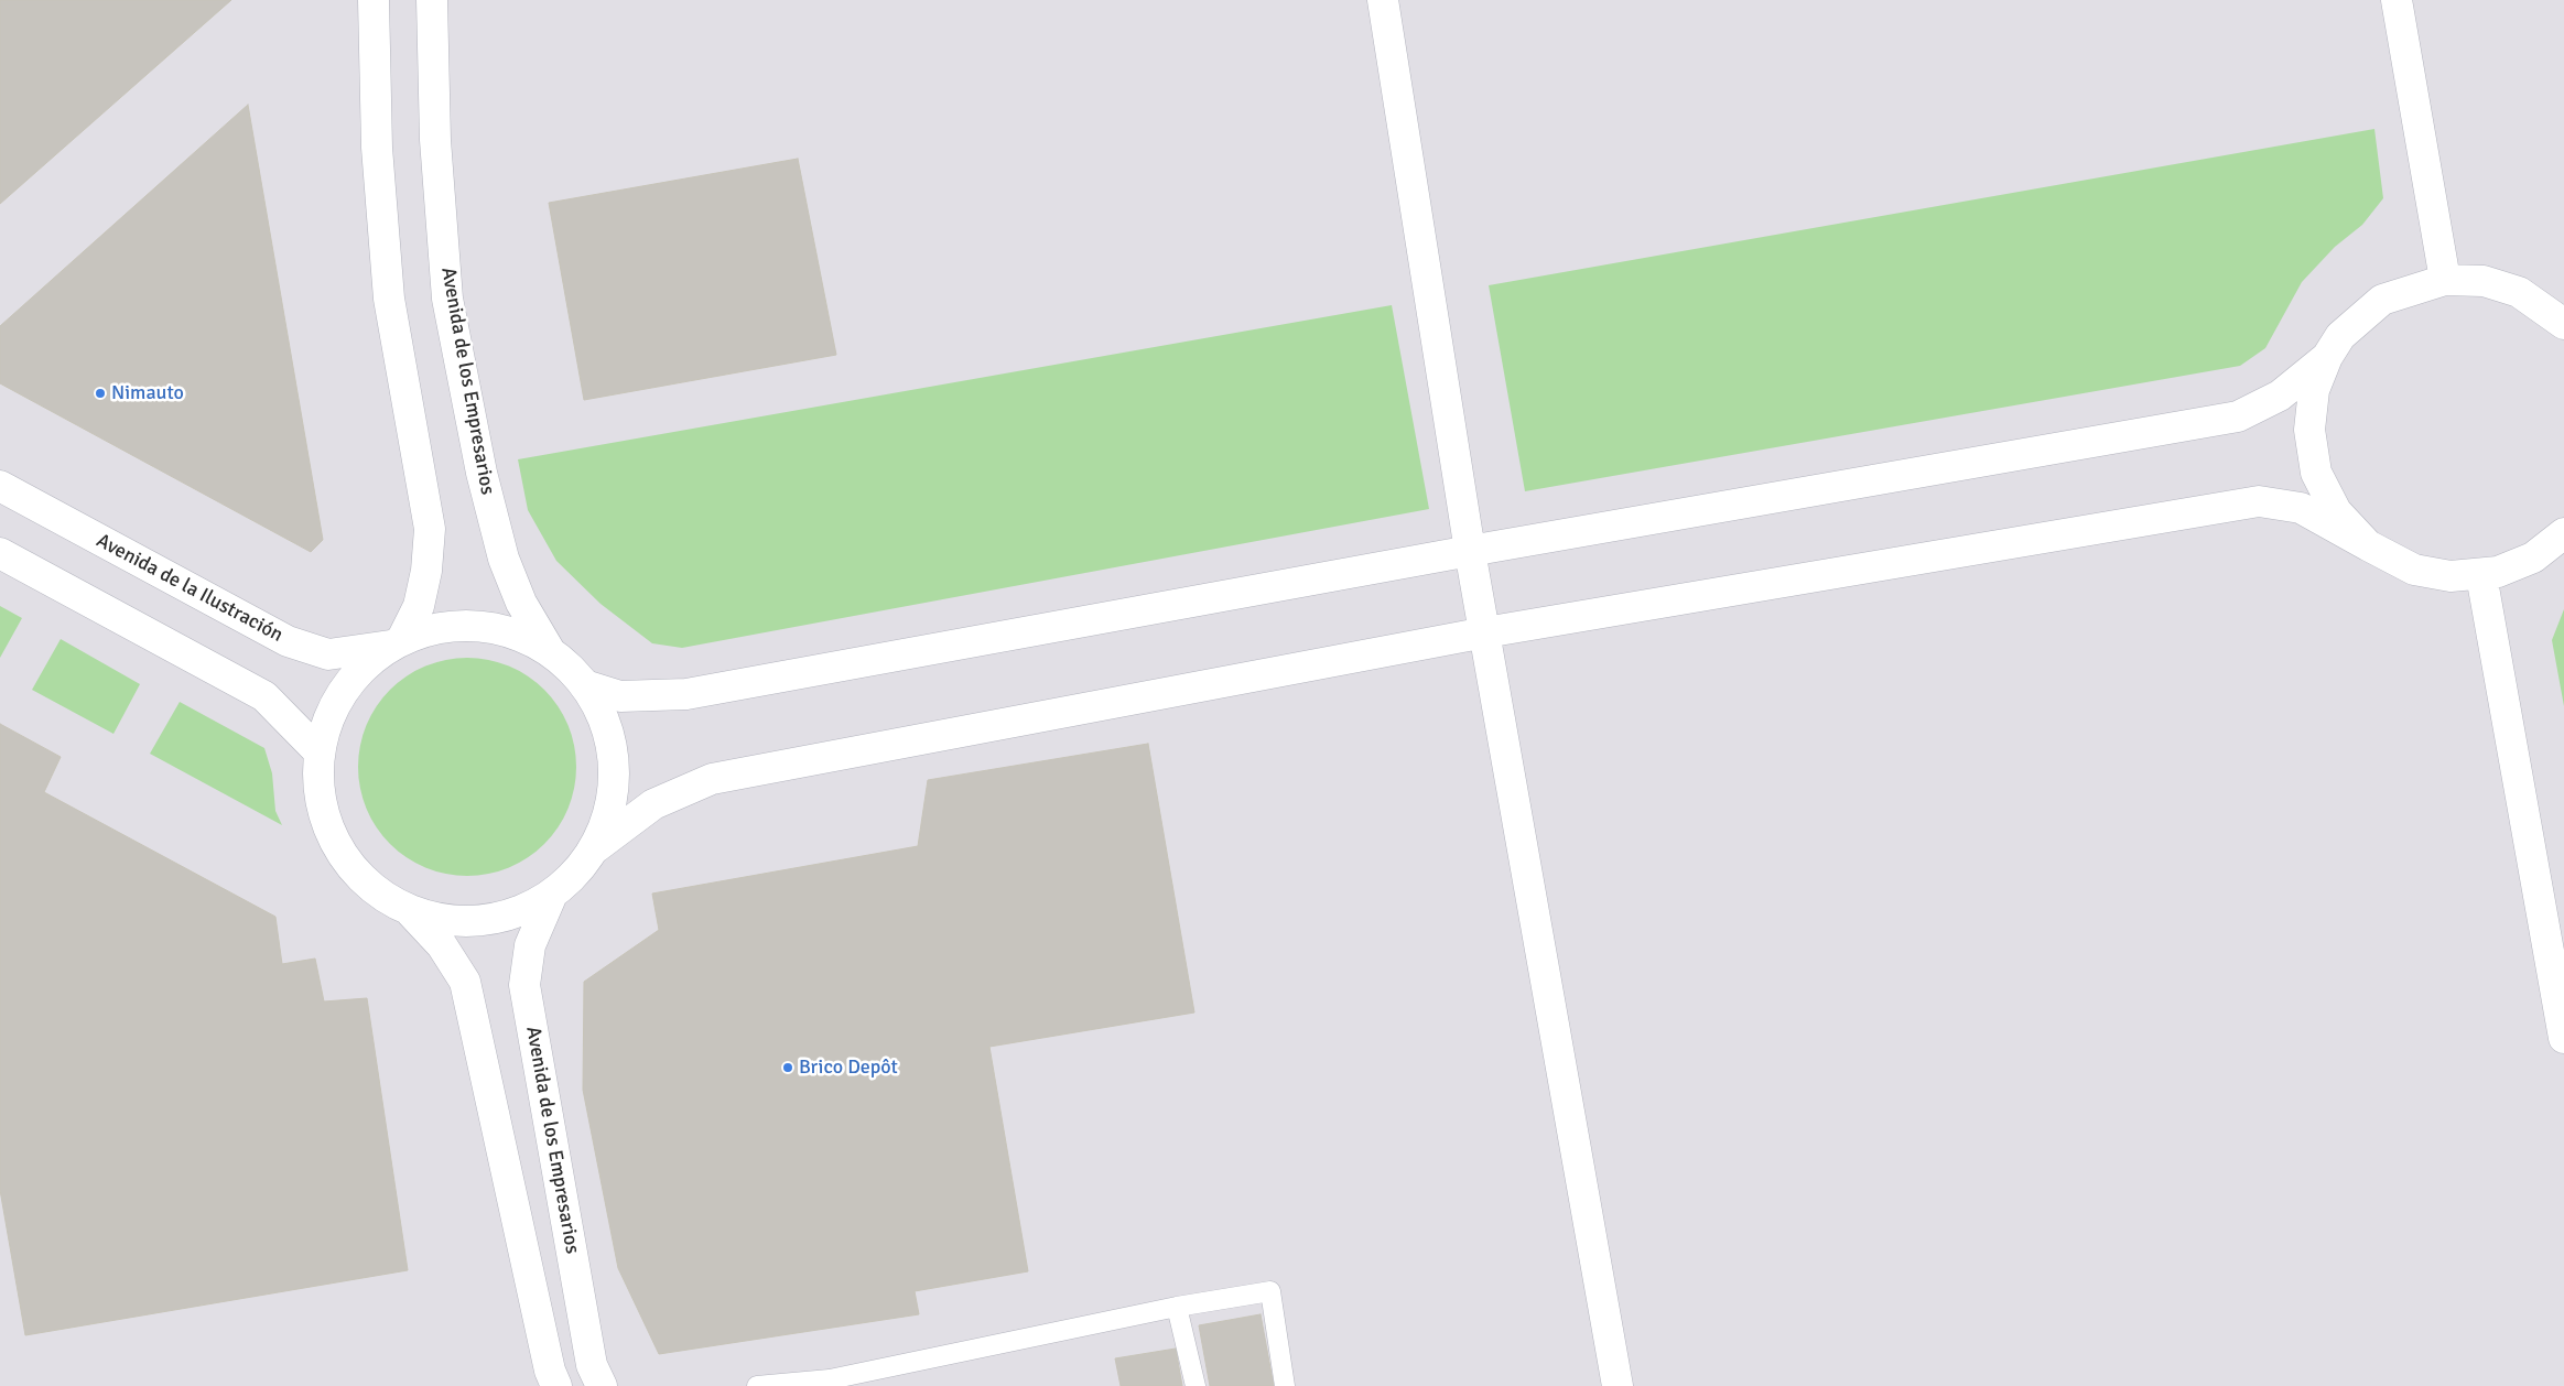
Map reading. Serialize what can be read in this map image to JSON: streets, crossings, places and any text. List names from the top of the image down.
{
  "streets": {
    "street": ["Avenida de los Empresarios", "Avenida de la Ilustración"]
  },
  "crossings": [
    ["Avenida de los Empresarios", "Avenida de la Ilustración"]
  ],
  "places": ["Nimauto", "Brico Depôt"]
}
